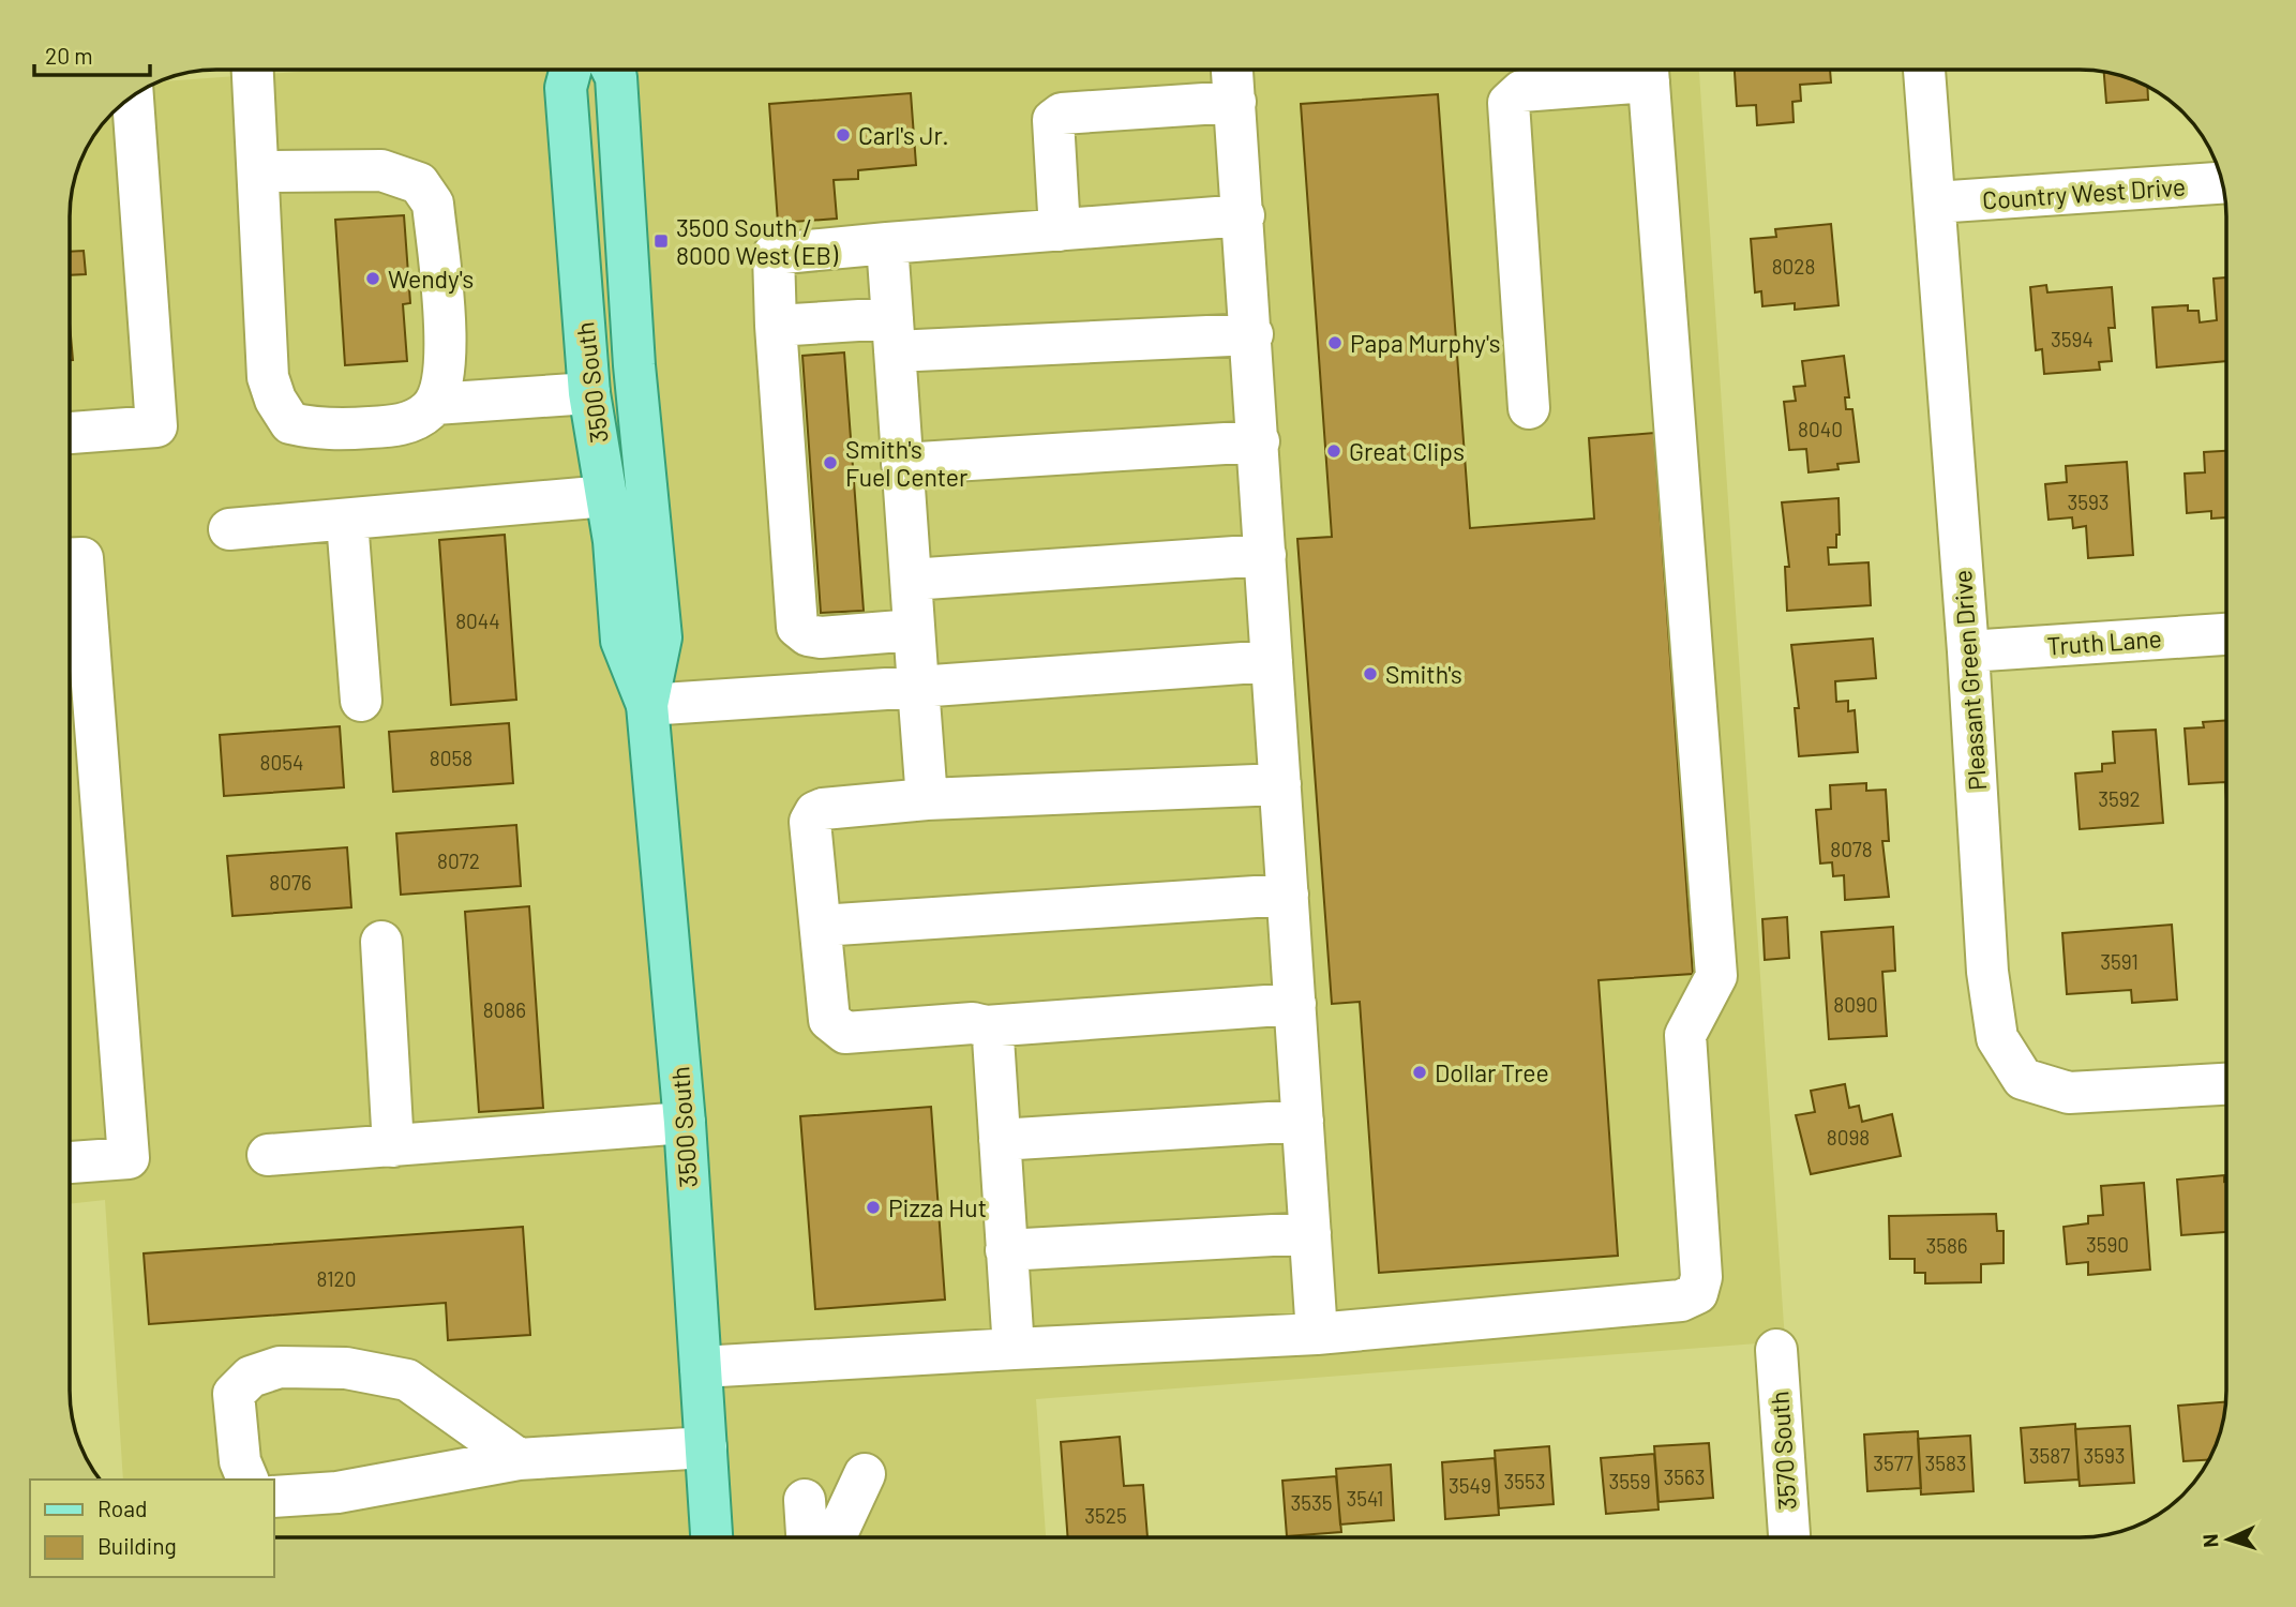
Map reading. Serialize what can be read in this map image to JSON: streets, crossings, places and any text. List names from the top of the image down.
{
  "streets": {
    "main road": ["3500 South"],
    "street": [
      "Country West Drive",
      "Truth Lane",
      "Pleasant Green Drive",
      "3570 South"
    ]
  },
  "crossings": [
    ["Country West Drive", "Pleasant Green Drive"],
    ["Truth Lane", "Pleasant Green Drive"]
  ],
  "places": {
    "other": [
      "Carl's Jr.",
      "Wendy's",
      "Papa Murphy's",
      "Great Clips",
      "Smith's Fuel Center",
      "Smith's",
      "Dollar Tree",
      "Pizza Hut"
    ],
    "transit": ["3500 South / 8000 West (EB)"]
  },
  "house_numbers": [
    "8028",
    "3594",
    "8040",
    "3593",
    "8044",
    "8058",
    "8054",
    "3592",
    "8078",
    "8072",
    "8076",
    "3591",
    "8090",
    "8086",
    "8098",
    "3590",
    "3586",
    "8120",
    "3587",
    "3593",
    "3577",
    "3583",
    "3563",
    "3553",
    "3559",
    "3549",
    "3541",
    "3535",
    "3525"
  ],
  "legend": ["Road", "Building"],
  "scale_bar": "20 m",
  "north": "left"
}
